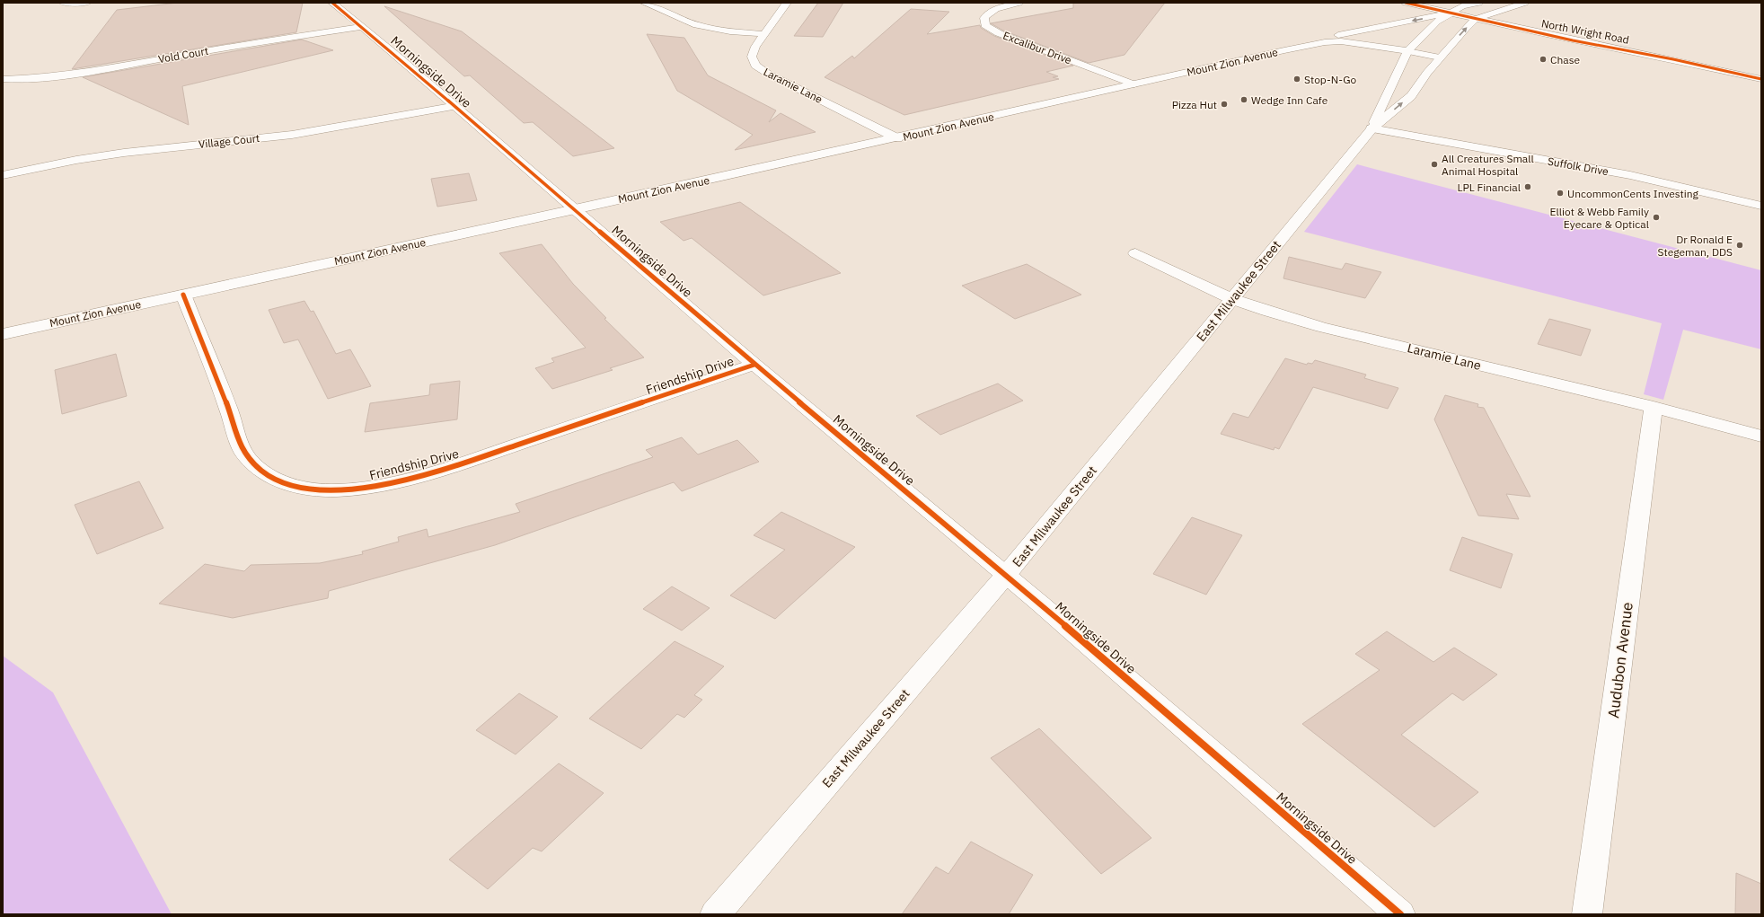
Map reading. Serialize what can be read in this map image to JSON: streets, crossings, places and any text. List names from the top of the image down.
{
  "streets": {
    "street": [
      "North Wright Road",
      "Excalibur Drive",
      "Vold Court",
      "Mount Zion Avenue",
      "Morningside Drive",
      "Laramie Lane",
      "Village Court",
      "Suffolk Drive",
      "East Milwaukee Street",
      "Friendship Drive",
      "Audubon Avenue"
    ]
  },
  "crossings": [
    ["North Wright Road", "Mount Zion Avenue"],
    ["North Wright Road", "East Milwaukee Street"],
    ["Excalibur Drive", "Mount Zion Avenue"],
    ["Vold Court", "Morningside Drive"],
    ["Mount Zion Avenue", "Morningside Drive"],
    ["Mount Zion Avenue", "Laramie Lane"],
    ["Mount Zion Avenue", "East Milwaukee Street"],
    ["Mount Zion Avenue", "Friendship Drive"],
    ["Morningside Drive", "Village Court"],
    ["Morningside Drive", "East Milwaukee Street"],
    ["Morningside Drive", "Friendship Drive"],
    ["Laramie Lane", "East Milwaukee Street"],
    ["Laramie Lane", "Audubon Avenue"],
    ["Suffolk Drive", "East Milwaukee Street"]
  ],
  "places": [
    "Chase",
    "Stop-N-Go",
    "Wedge Inn Cafe",
    "Pizza Hut",
    "All Creatures Small Animal Hospital",
    "LPL Financial",
    "UncommonCents Investing",
    "Elliot & Webb Family Eyecare & Optical",
    "Dr Ronald E Stegeman, DDS"
  ]
}
